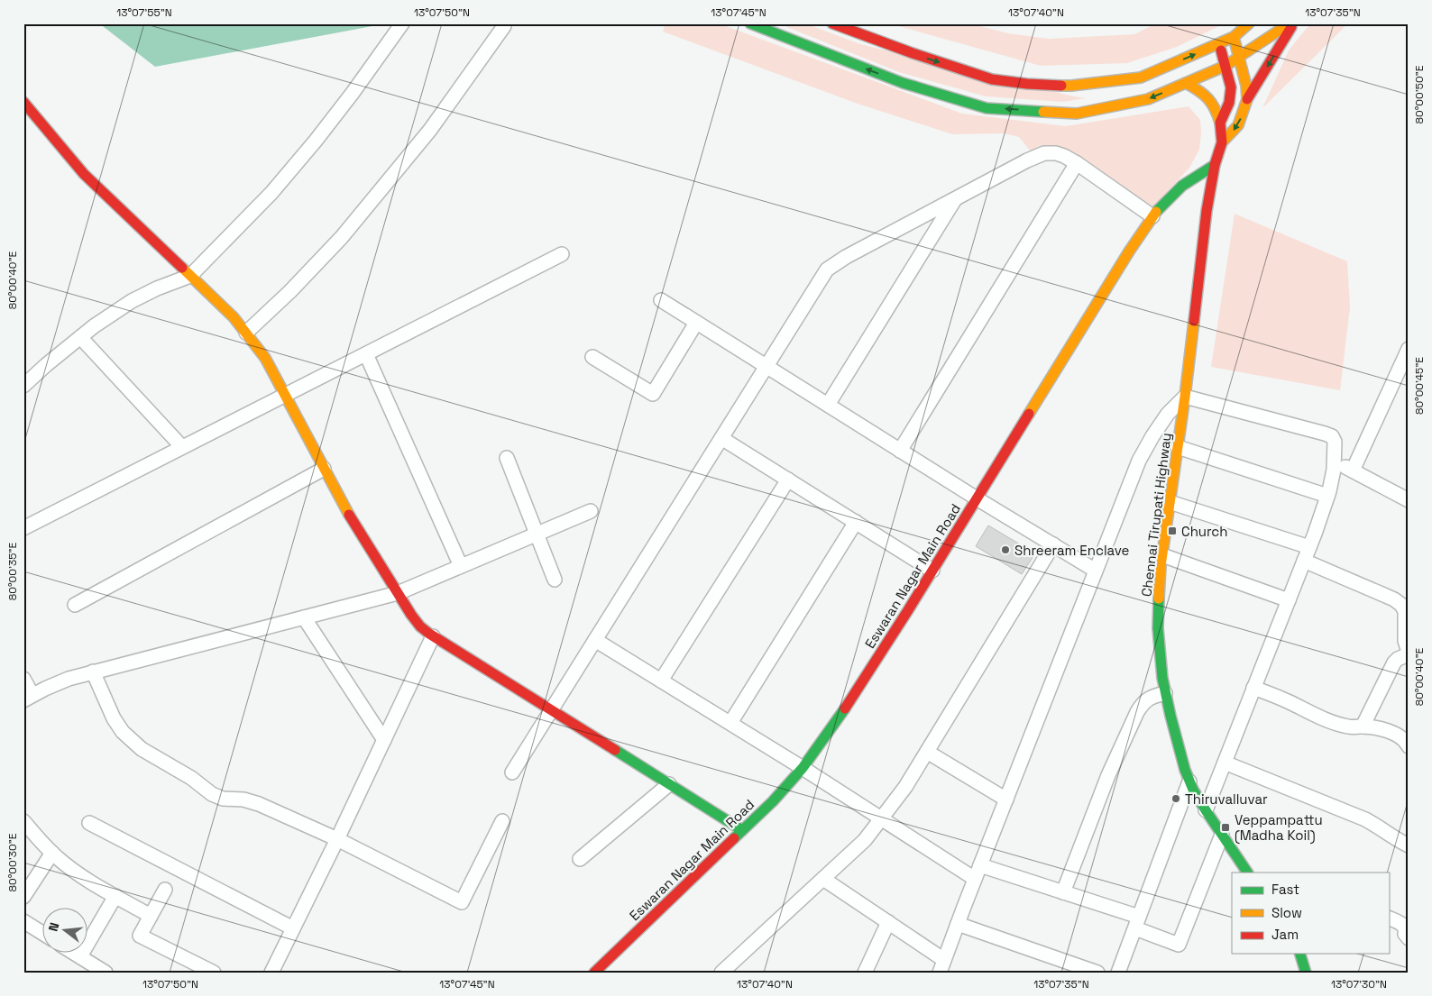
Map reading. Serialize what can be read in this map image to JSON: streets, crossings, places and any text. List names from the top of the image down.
{
  "streets": {
    "main road": ["Chennai Tirupati Highway", "Eswaran Nagar Main Road"]
  },
  "crossings": [
    ["Chennai Tirupati Highway", "Eswaran Nagar Main Road"]
  ],
  "places": {
    "transit": ["Church", "Veppampattu (Madha Koil)"],
    "other": ["Shreeram Enclave", "Thiruvalluvar"]
  },
  "legend": ["Fast", "Slow", "Jam"],
  "north": "left",
  "coordinates": [
    "13°07'55\"N",
    "13°07'50\"N",
    "13°07'45\"N",
    "13°07'40\"N",
    "13°07'35\"N",
    "80°00'50\"E",
    "80°00'40\"E",
    "80°00'45\"E",
    "80°00'35\"E",
    "80°00'30\"E",
    "13°07'30\"N"
  ]
}
